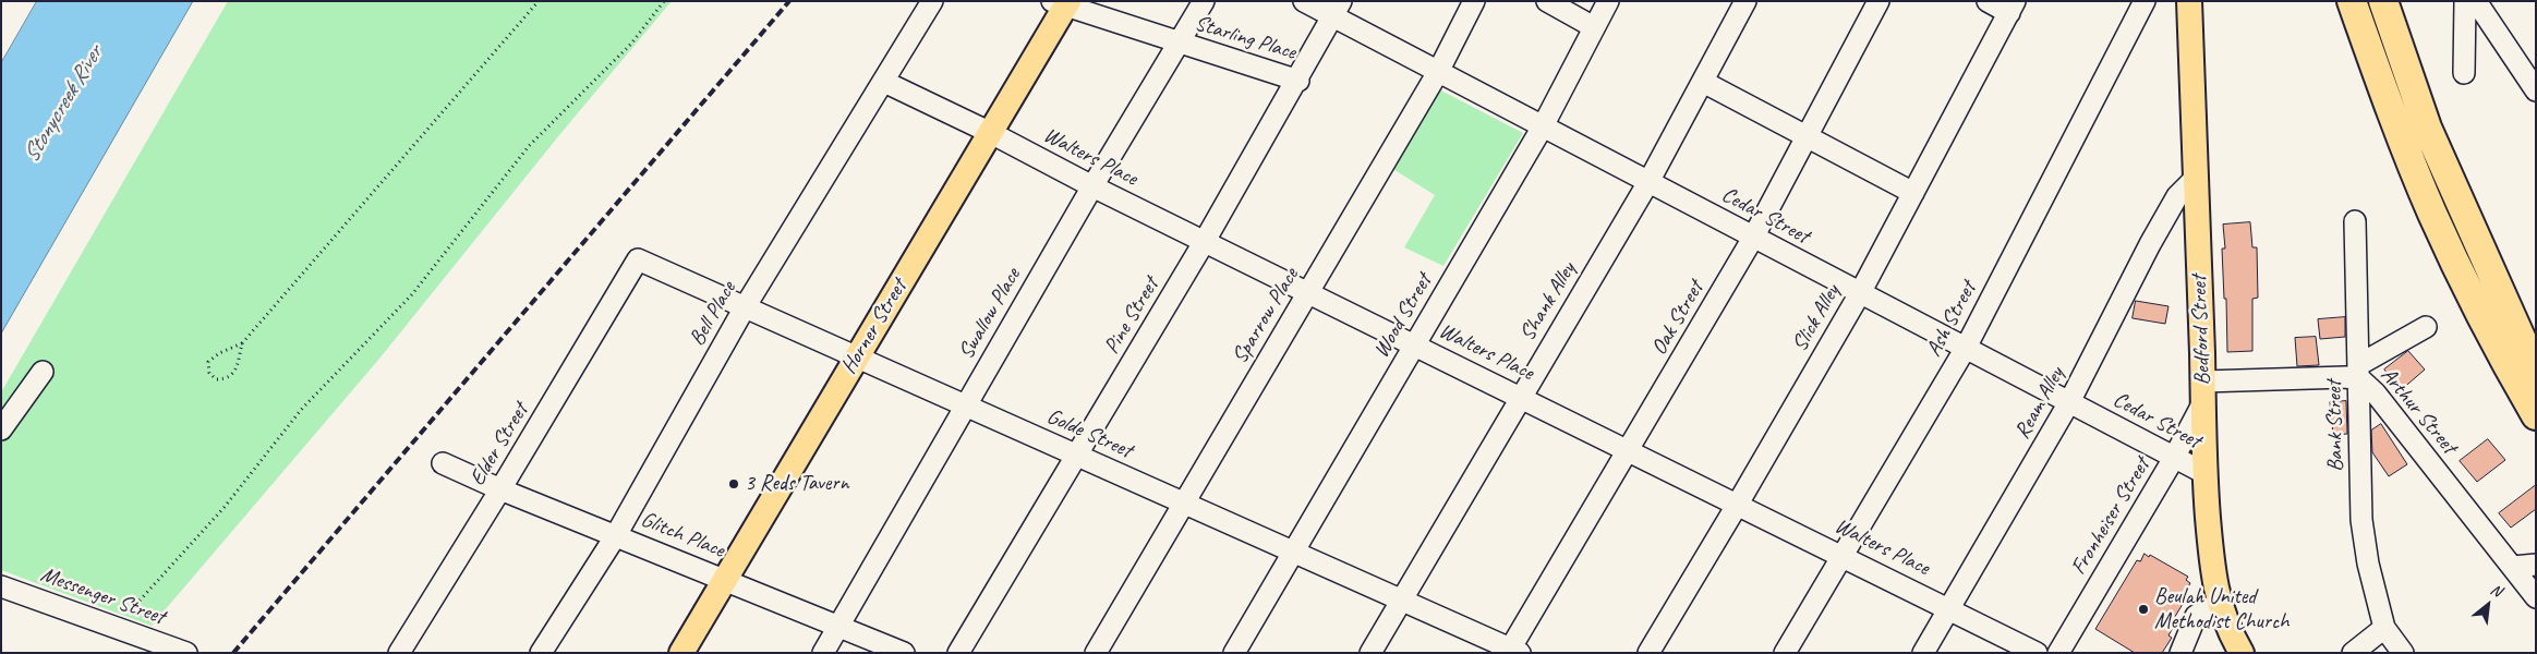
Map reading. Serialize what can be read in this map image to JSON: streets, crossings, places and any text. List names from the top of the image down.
{
  "streets": {
    "main road": ["Horner Street", "Bedford Street"],
    "street": [
      "Starling Place",
      "Walters Place",
      "Cedar Street",
      "Shank Alley",
      "Bell Place",
      "Swallow Place",
      "Pine Street",
      "Sparrow Place",
      "Wood Street",
      "Oak Street",
      "Slick Alley",
      "Ash Street",
      "Ream Alley",
      "Arthur Street",
      "Bank Street",
      "Golde Street",
      "Elder Street",
      "Fronheiser Street",
      "Glitch Place",
      "Messenger Street"
    ]
  },
  "crossings": [
    ["Starling Place", "Swallow Place"],
    ["Starling Place", "Pine Street"],
    ["Starling Place", "Horner Street"],
    ["Walters Place", "Shank Alley"],
    ["Walters Place", "Bell Place"],
    ["Walters Place", "Swallow Place"],
    ["Walters Place", "Pine Street"],
    ["Walters Place", "Sparrow Place"],
    ["Walters Place", "Wood Street"],
    ["Walters Place", "Oak Street"],
    ["Walters Place", "Slick Alley"],
    ["Walters Place", "Ash Street"],
    ["Walters Place", "Horner Street"],
    ["Walters Place", "Ream Alley"],
    ["Cedar Street", "Shank Alley"],
    ["Cedar Street", "Pine Street"],
    ["Cedar Street", "Sparrow Place"],
    ["Cedar Street", "Wood Street"],
    ["Cedar Street", "Oak Street"],
    ["Cedar Street", "Slick Alley"],
    ["Cedar Street", "Ash Street"],
    ["Cedar Street", "Bedford Street"],
    ["Cedar Street", "Ream Alley"],
    ["Cedar Street", "Fronheiser Street"],
    ["Shank Alley", "Golde Street"],
    ["Bell Place", "Golde Street"],
    ["Bell Place", "Glitch Place"],
    ["Swallow Place", "Golde Street"],
    ["Swallow Place", "Glitch Place"],
    ["Pine Street", "Golde Street"],
    ["Sparrow Place", "Golde Street"],
    ["Wood Street", "Golde Street"],
    ["Oak Street", "Golde Street"],
    ["Horner Street", "Golde Street"],
    ["Horner Street", "Glitch Place"],
    ["Bedford Street", "Ream Alley"],
    ["Bedford Street", "Arthur Street"],
    ["Bedford Street", "Fronheiser Street"],
    ["Arthur Street", "Bank Street"],
    ["Arthur Street", "Fronheiser Street"],
    ["Golde Street", "Elder Street"],
    ["Elder Street", "Glitch Place"]
  ],
  "water": ["Stonycreek River"],
  "places": ["3 Reds Tavern", "Beulah United Methodist Church"],
  "north": "top right"
}
